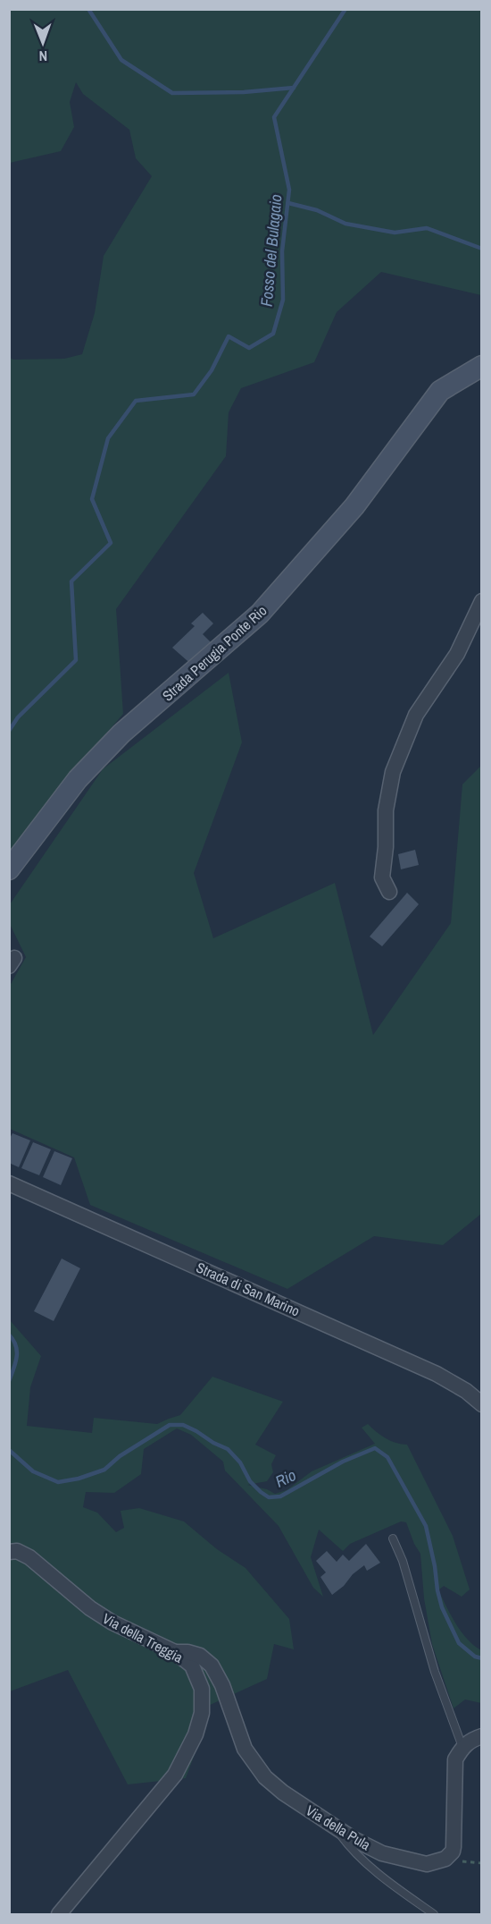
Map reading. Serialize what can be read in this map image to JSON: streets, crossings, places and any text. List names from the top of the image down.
{
  "streets": {
    "main road": ["Strada Perugia Ponte Rio"],
    "street": ["Strada di San Marino", "Via della Treggia", "Via della Pula"]
  },
  "crossings": [
    ["Via della Treggia", "Via della Pula"]
  ],
  "water": ["Fosso del Bulagaio", "Rio"],
  "north": "bottom"
}
